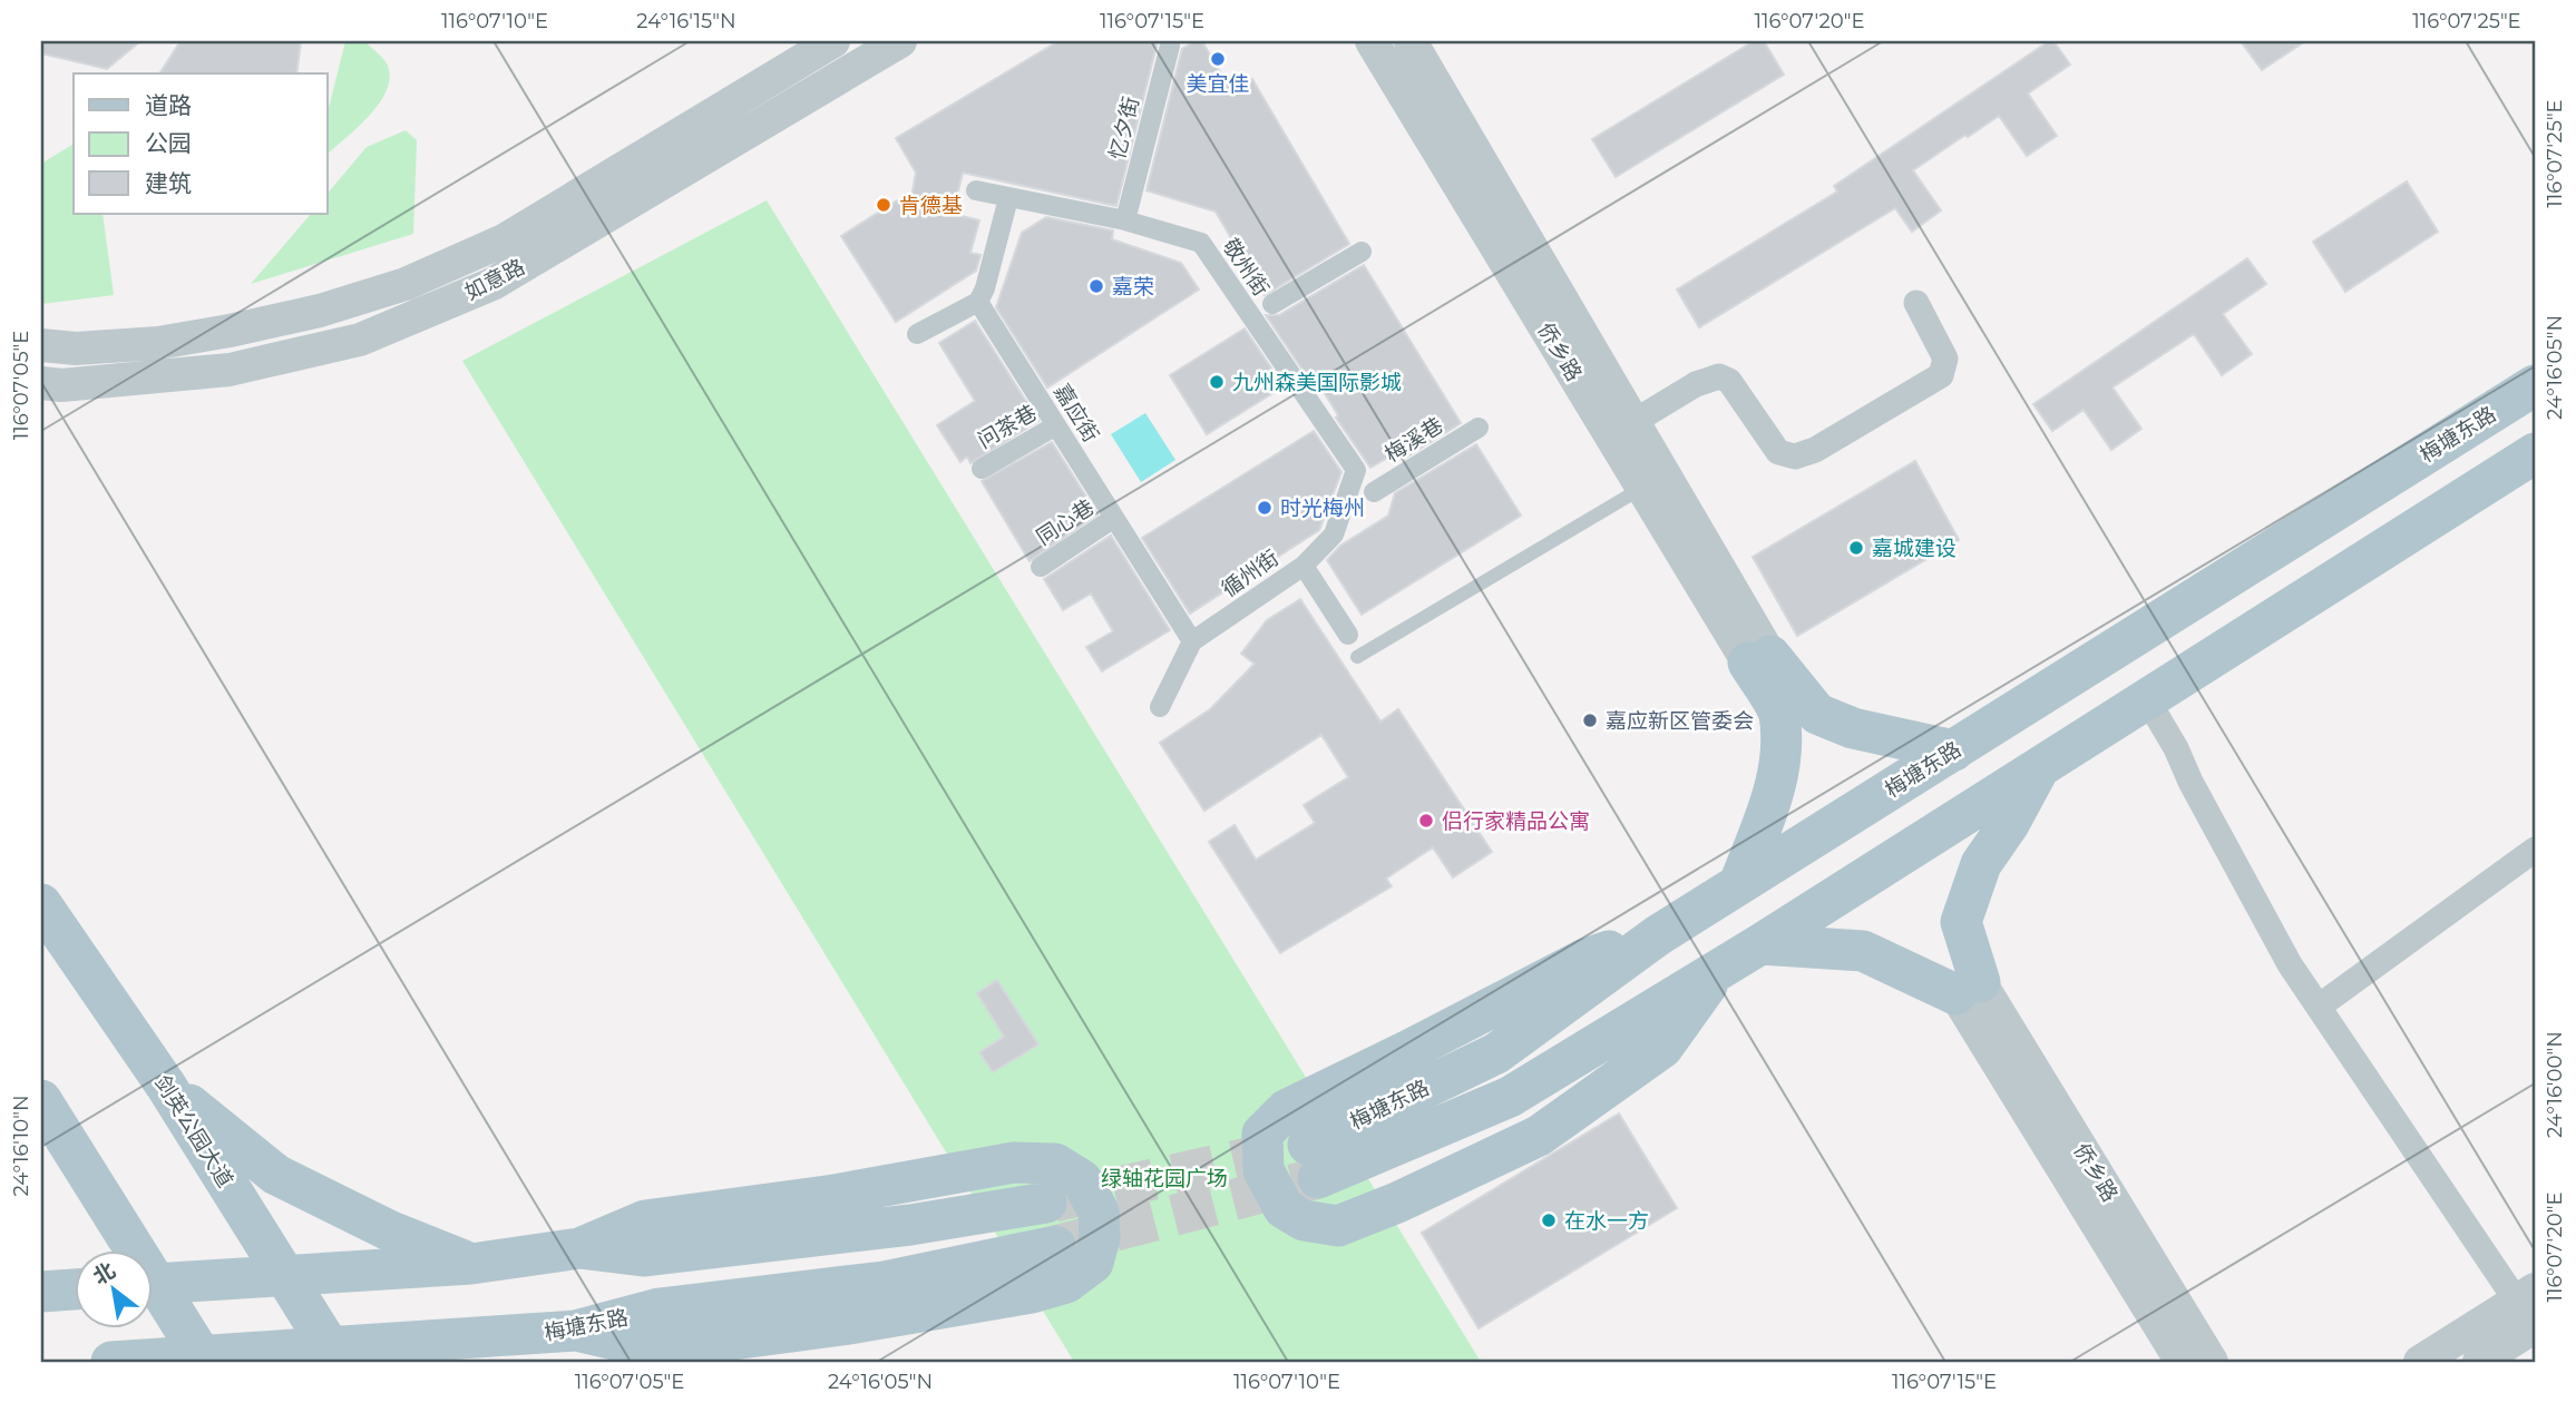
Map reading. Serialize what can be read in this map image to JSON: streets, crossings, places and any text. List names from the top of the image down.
{
  "streets": {
    "main road": ["梅塘东路", "剑英公园大道"],
    "street": [
      "忆夕街",
      "敬州街",
      "如意路",
      "侨乡路",
      "嘉应街",
      "问茶巷",
      "梅溪巷",
      "同心巷",
      "循州街"
    ]
  },
  "crossings": [
    ["忆夕街", "敬州街"],
    ["敬州街", "循州街"],
    ["嘉应街", "问茶巷"],
    ["嘉应街", "同心巷"],
    ["嘉应街", "循州街"],
    ["梅塘东路", "剑英公园大道"]
  ],
  "parks": ["绿轴花园广场"],
  "places": [
    "美宜佳",
    "肯德基",
    "嘉荣",
    "九州森美国际影城",
    "时光梅州",
    "嘉城建设",
    "嘉应新区管委会",
    "侣行家精品公寓",
    "在水一方"
  ],
  "legend": ["道路", "公园", "建筑"],
  "north": "top left",
  "coordinates": [
    "116°07'10\"E",
    "24°16'15\"N",
    "116°07'15\"E",
    "116°07'20\"E",
    "116°07'25\"E",
    "24°16'05\"N",
    "116°07'05\"E",
    "24°16'00\"N",
    "24°16'10\"N"
  ]
}
